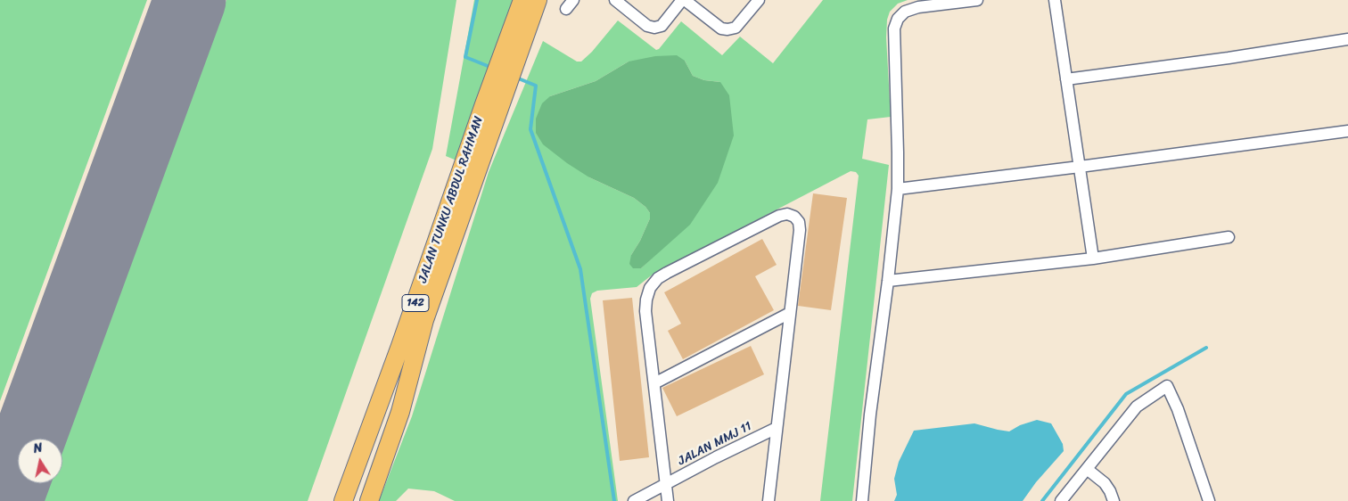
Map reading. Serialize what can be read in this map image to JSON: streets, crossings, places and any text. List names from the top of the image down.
{
  "streets": {
    "main road": ["JALAN TUNKU ABDUL RAHMAN", "142"],
    "street": ["JALAN MMJ 11"]
  },
  "north": "top"
}
